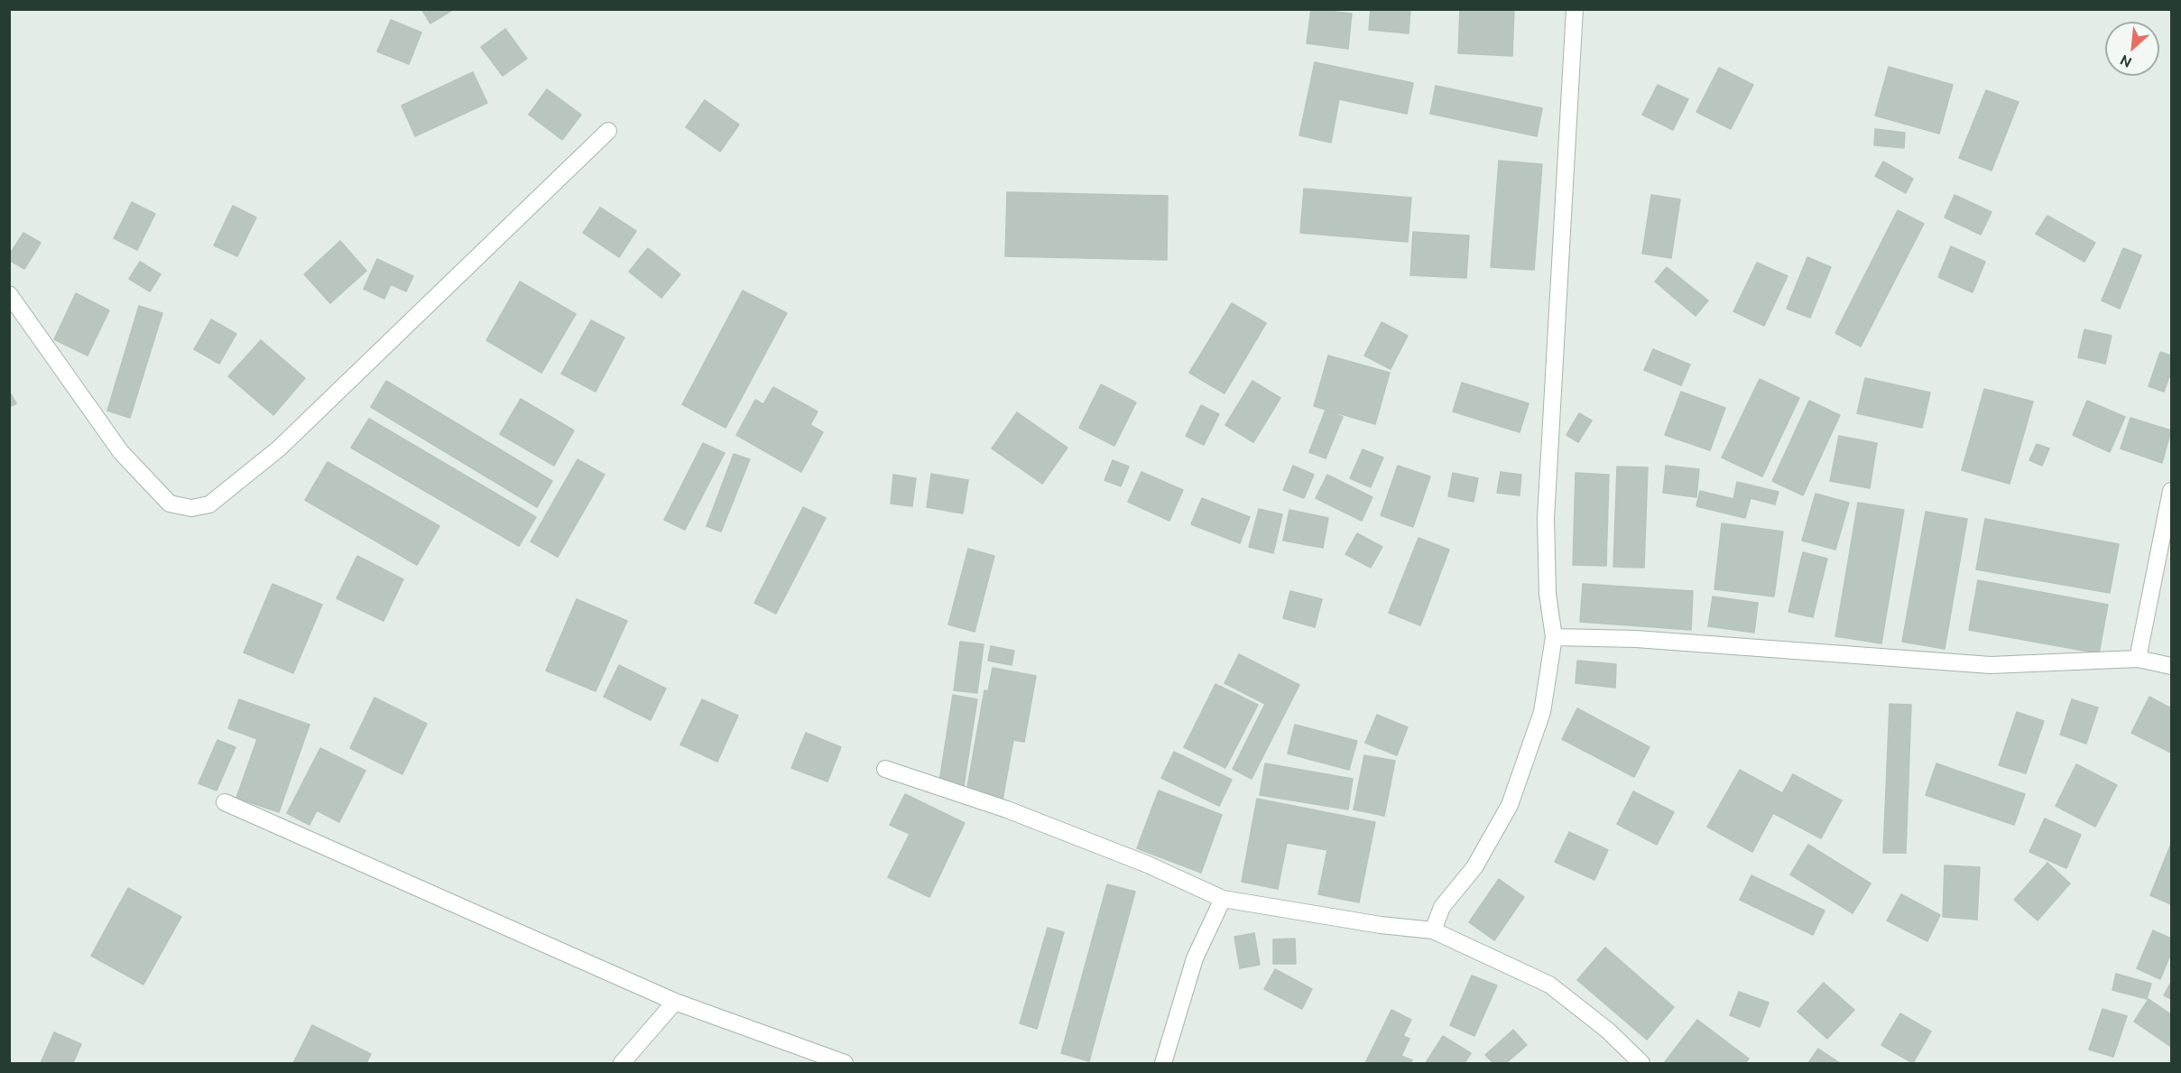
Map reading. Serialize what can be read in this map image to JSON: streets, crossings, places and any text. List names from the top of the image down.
{
  "north": "bottom left"
}
